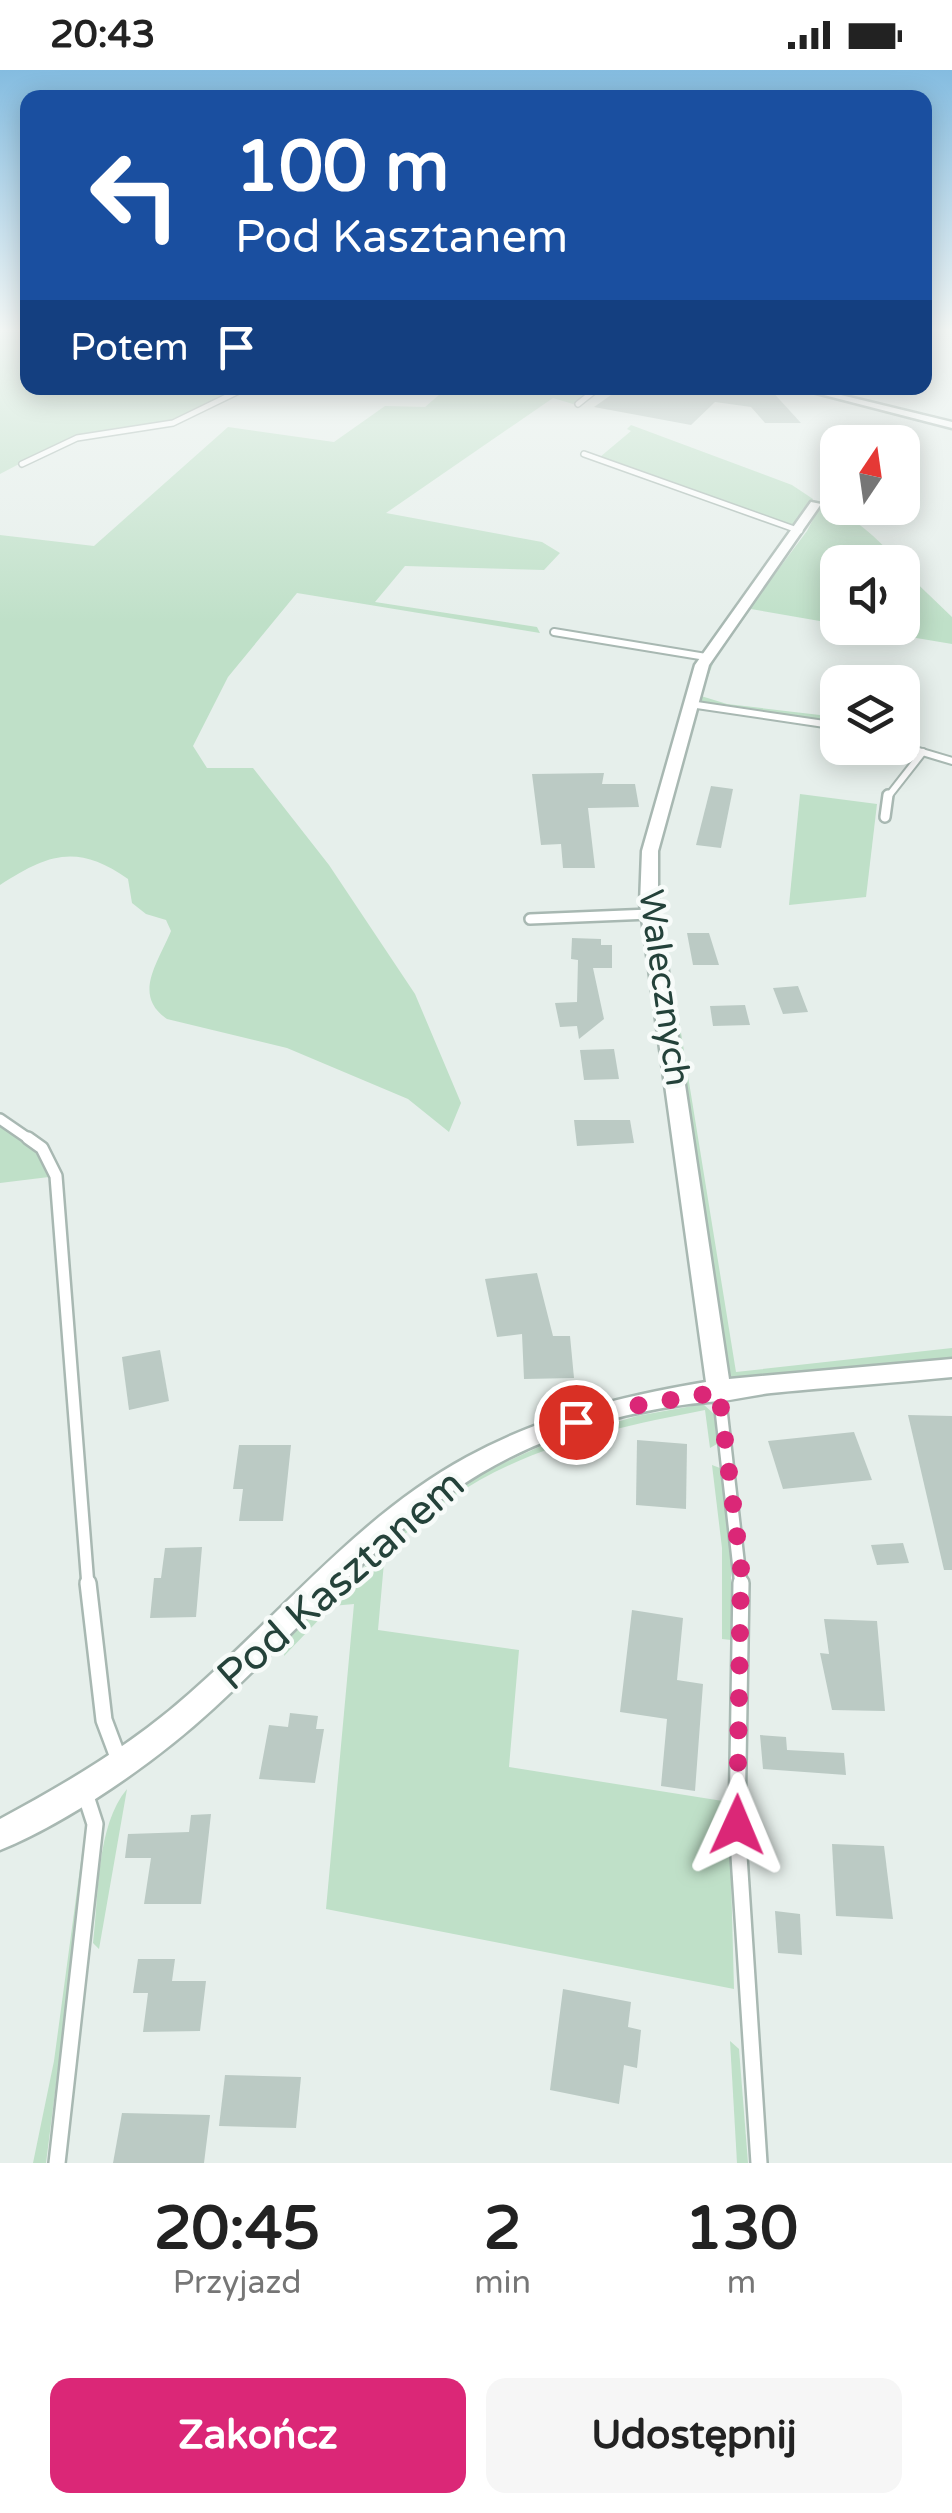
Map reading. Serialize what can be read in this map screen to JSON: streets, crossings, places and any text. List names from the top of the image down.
{
  "streets": {
    "street": ["Walecznych", "Pod Kasztanem"]
  },
  "crossings": [
    ["Walecznych", "Pod Kasztanem"]
  ],
  "north": "top",
  "page": {
    "status": "20:43",
    "turn": ["100 m", "Pod Kasztanem"],
    "then": "Potem",
    "eta": [
      "20:45",
      "Przyjazd",
      "2",
      "min",
      "130",
      "m"
    ],
    "buttons": ["Zakończ", "Udostępnij"]
  }
}
